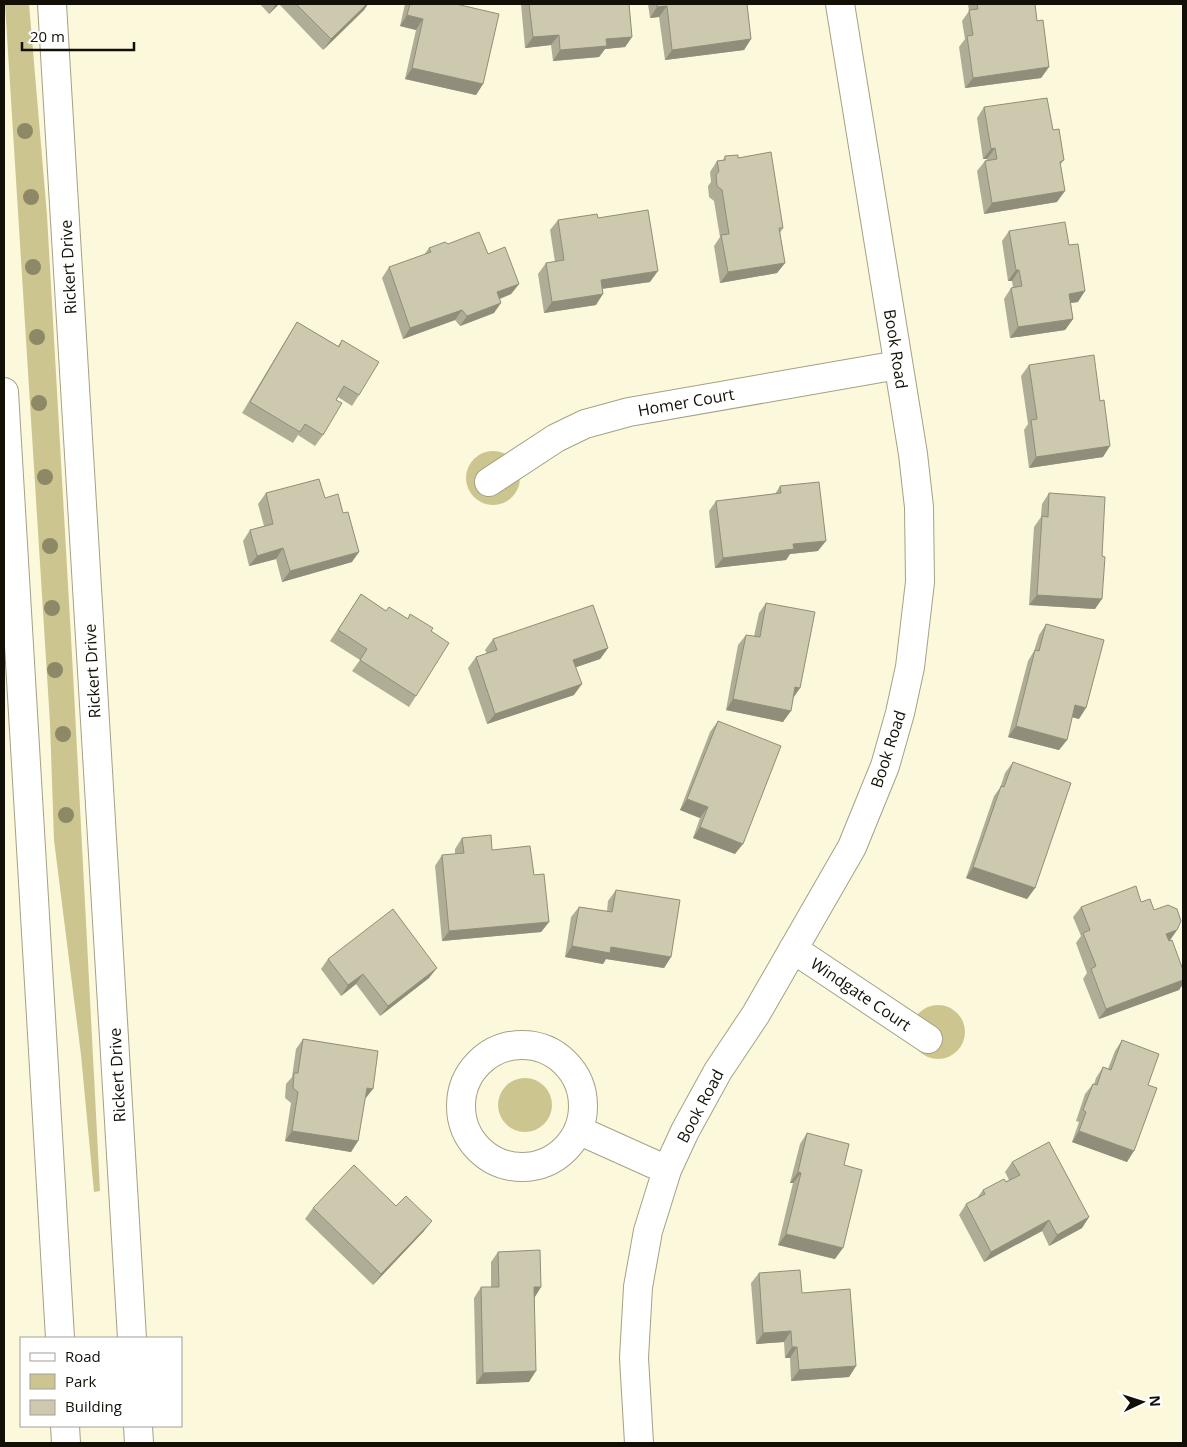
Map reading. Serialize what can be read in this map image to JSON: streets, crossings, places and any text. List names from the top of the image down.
{
  "streets": {
    "street": [
      "Rickert Drive",
      "Book Road",
      "Homer Court",
      "Windgate Court"
    ]
  },
  "crossings": [
    ["Book Road", "Homer Court"],
    ["Book Road", "Windgate Court"]
  ],
  "legend": ["Road", "Park", "Building"],
  "scale_bar": "20 m",
  "north": "right"
}
